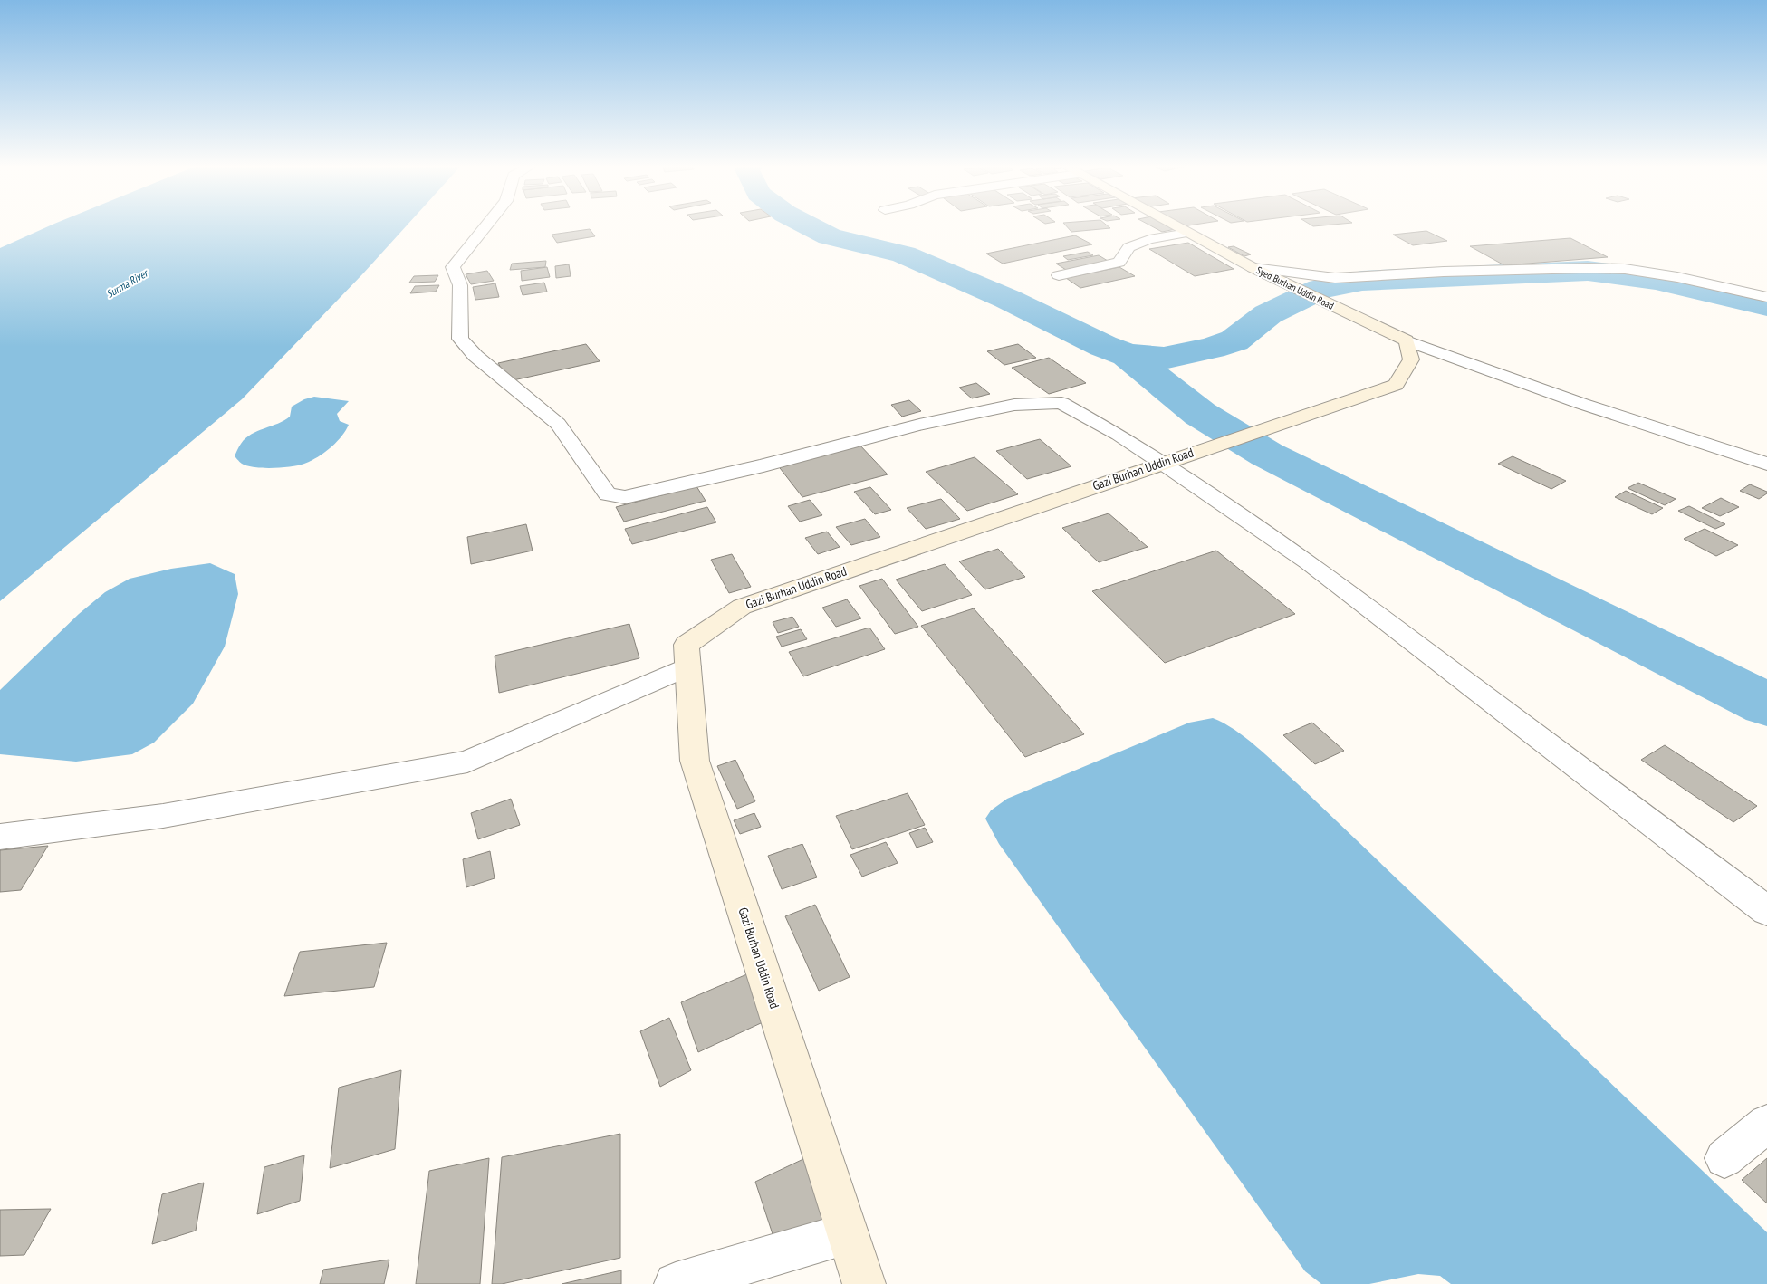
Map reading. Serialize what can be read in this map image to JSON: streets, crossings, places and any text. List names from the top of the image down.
{
  "streets": {
    "street": ["Syed Burhan Uddin Road", "Gazi Burhan Uddin Road"]
  },
  "crossings": [
    ["Syed Burhan Uddin Road", "Gazi Burhan Uddin Road"]
  ],
  "water": ["Surma River"]
}
